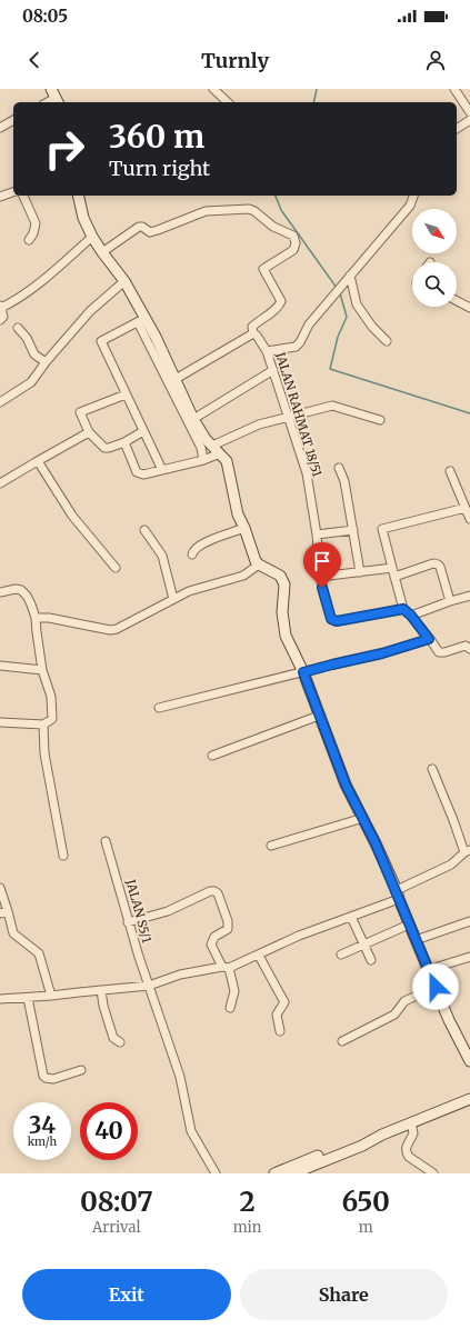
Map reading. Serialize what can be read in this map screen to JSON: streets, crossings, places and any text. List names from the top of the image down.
{
  "streets": {
    "street": ["JALAN RAHMAT 18/51", "JALAN S5/1"]
  },
  "north": "bottom right",
  "page": {
    "status": "08:05",
    "header": "Turnly",
    "turn": ["360 m", "Turn right"],
    "speed": "34 km/h",
    "limit": "40",
    "eta": [
      "08:07",
      "Arrival",
      "2",
      "min",
      "650",
      "m"
    ],
    "buttons": ["Exit", "Share"]
  }
}
